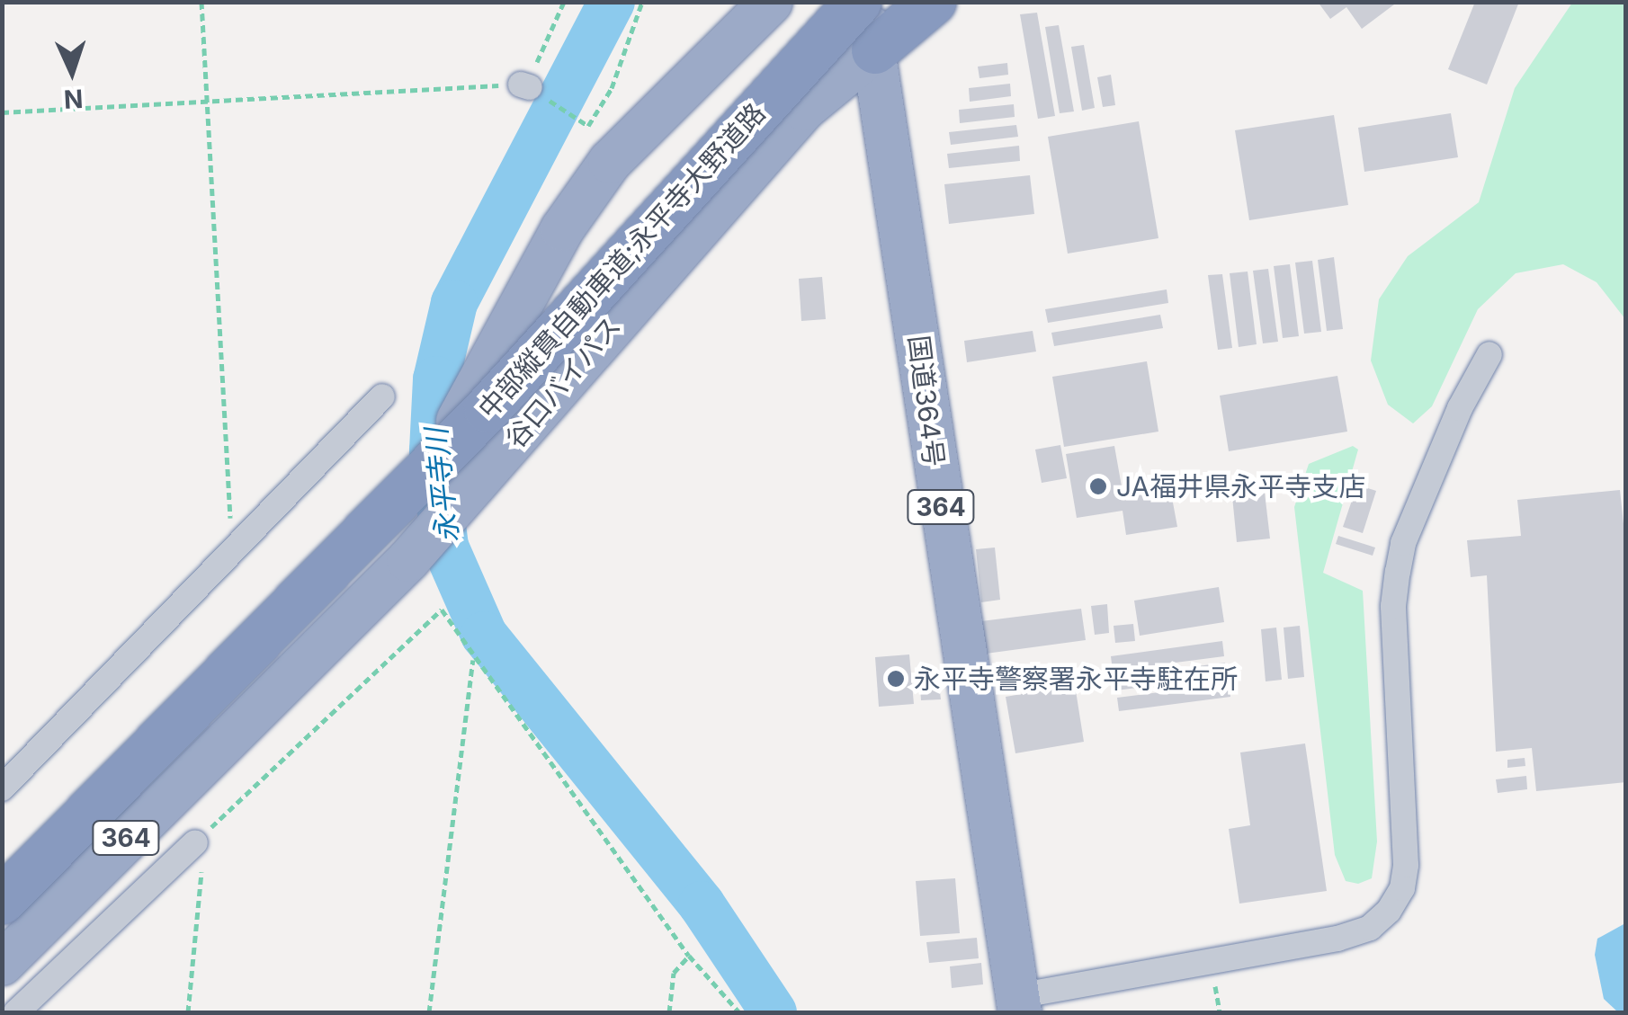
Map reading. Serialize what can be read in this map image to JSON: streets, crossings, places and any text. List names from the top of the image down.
{
  "streets": {
    "highway": [
      "中部縦貫自動車道;永平寺大野道路",
      "谷口バイパス",
      "国道364号",
      "364"
    ]
  },
  "crossings": [
    ["中部縦貫自動車道;永平寺大野道路", "国道364号"],
    ["谷口バイパス", "国道364号"]
  ],
  "water": ["永平寺川"],
  "places": ["JA福井県永平寺支店", "永平寺警察署永平寺駐在所"],
  "north": "bottom"
}
